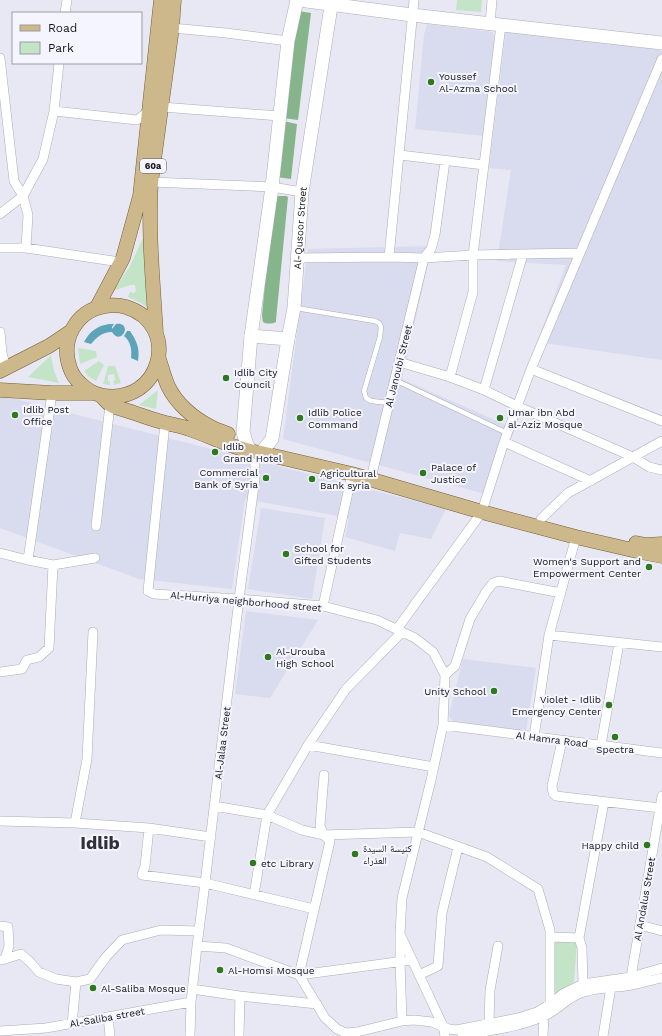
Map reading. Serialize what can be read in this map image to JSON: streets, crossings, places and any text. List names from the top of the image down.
{
  "streets": {
    "main road": ["60a"],
    "street": [
      "Al-Qusoor Street",
      "Al Janoubi Street",
      "Al-Hurriya neighborhood street",
      "Al Hamra Road",
      "Al-Jalaa Street",
      "Al Andalus Street",
      "Al-Saliba street"
    ]
  },
  "crossings": [
    ["Al-Qusoor Street", "Al-Jalaa Street"],
    ["Al-Hurriya neighborhood street", "Al Hamra Road"],
    ["Al-Hurriya neighborhood street", "Al-Jalaa Street"],
    ["Al-Jalaa Street", "Al-Saliba street"]
  ],
  "districts": ["Idlib"],
  "places": [
    "Youssef Al-Azma School",
    "Idlib City Council",
    "Idlib Post Office",
    "Idlib Police Command",
    "Umar ibn Abd al-Aziz Mosque",
    "Idlib Grand Hotel",
    "Palace of Justice",
    "Commercial Bank of Syria",
    "Agricultural Bank syria",
    "School for Gifted Students",
    "Women's Support and Empowerment Center",
    "Al-Urouba High School",
    "Unity School",
    "Violet - Idlib Emergency Center",
    "Spectra",
    "Happy child",
    "كنيسة السيدة العذراء",
    "etc Library",
    "Al-Homsi Mosque",
    "Al-Saliba Mosque"
  ],
  "legend": ["Road", "Park"]
}
